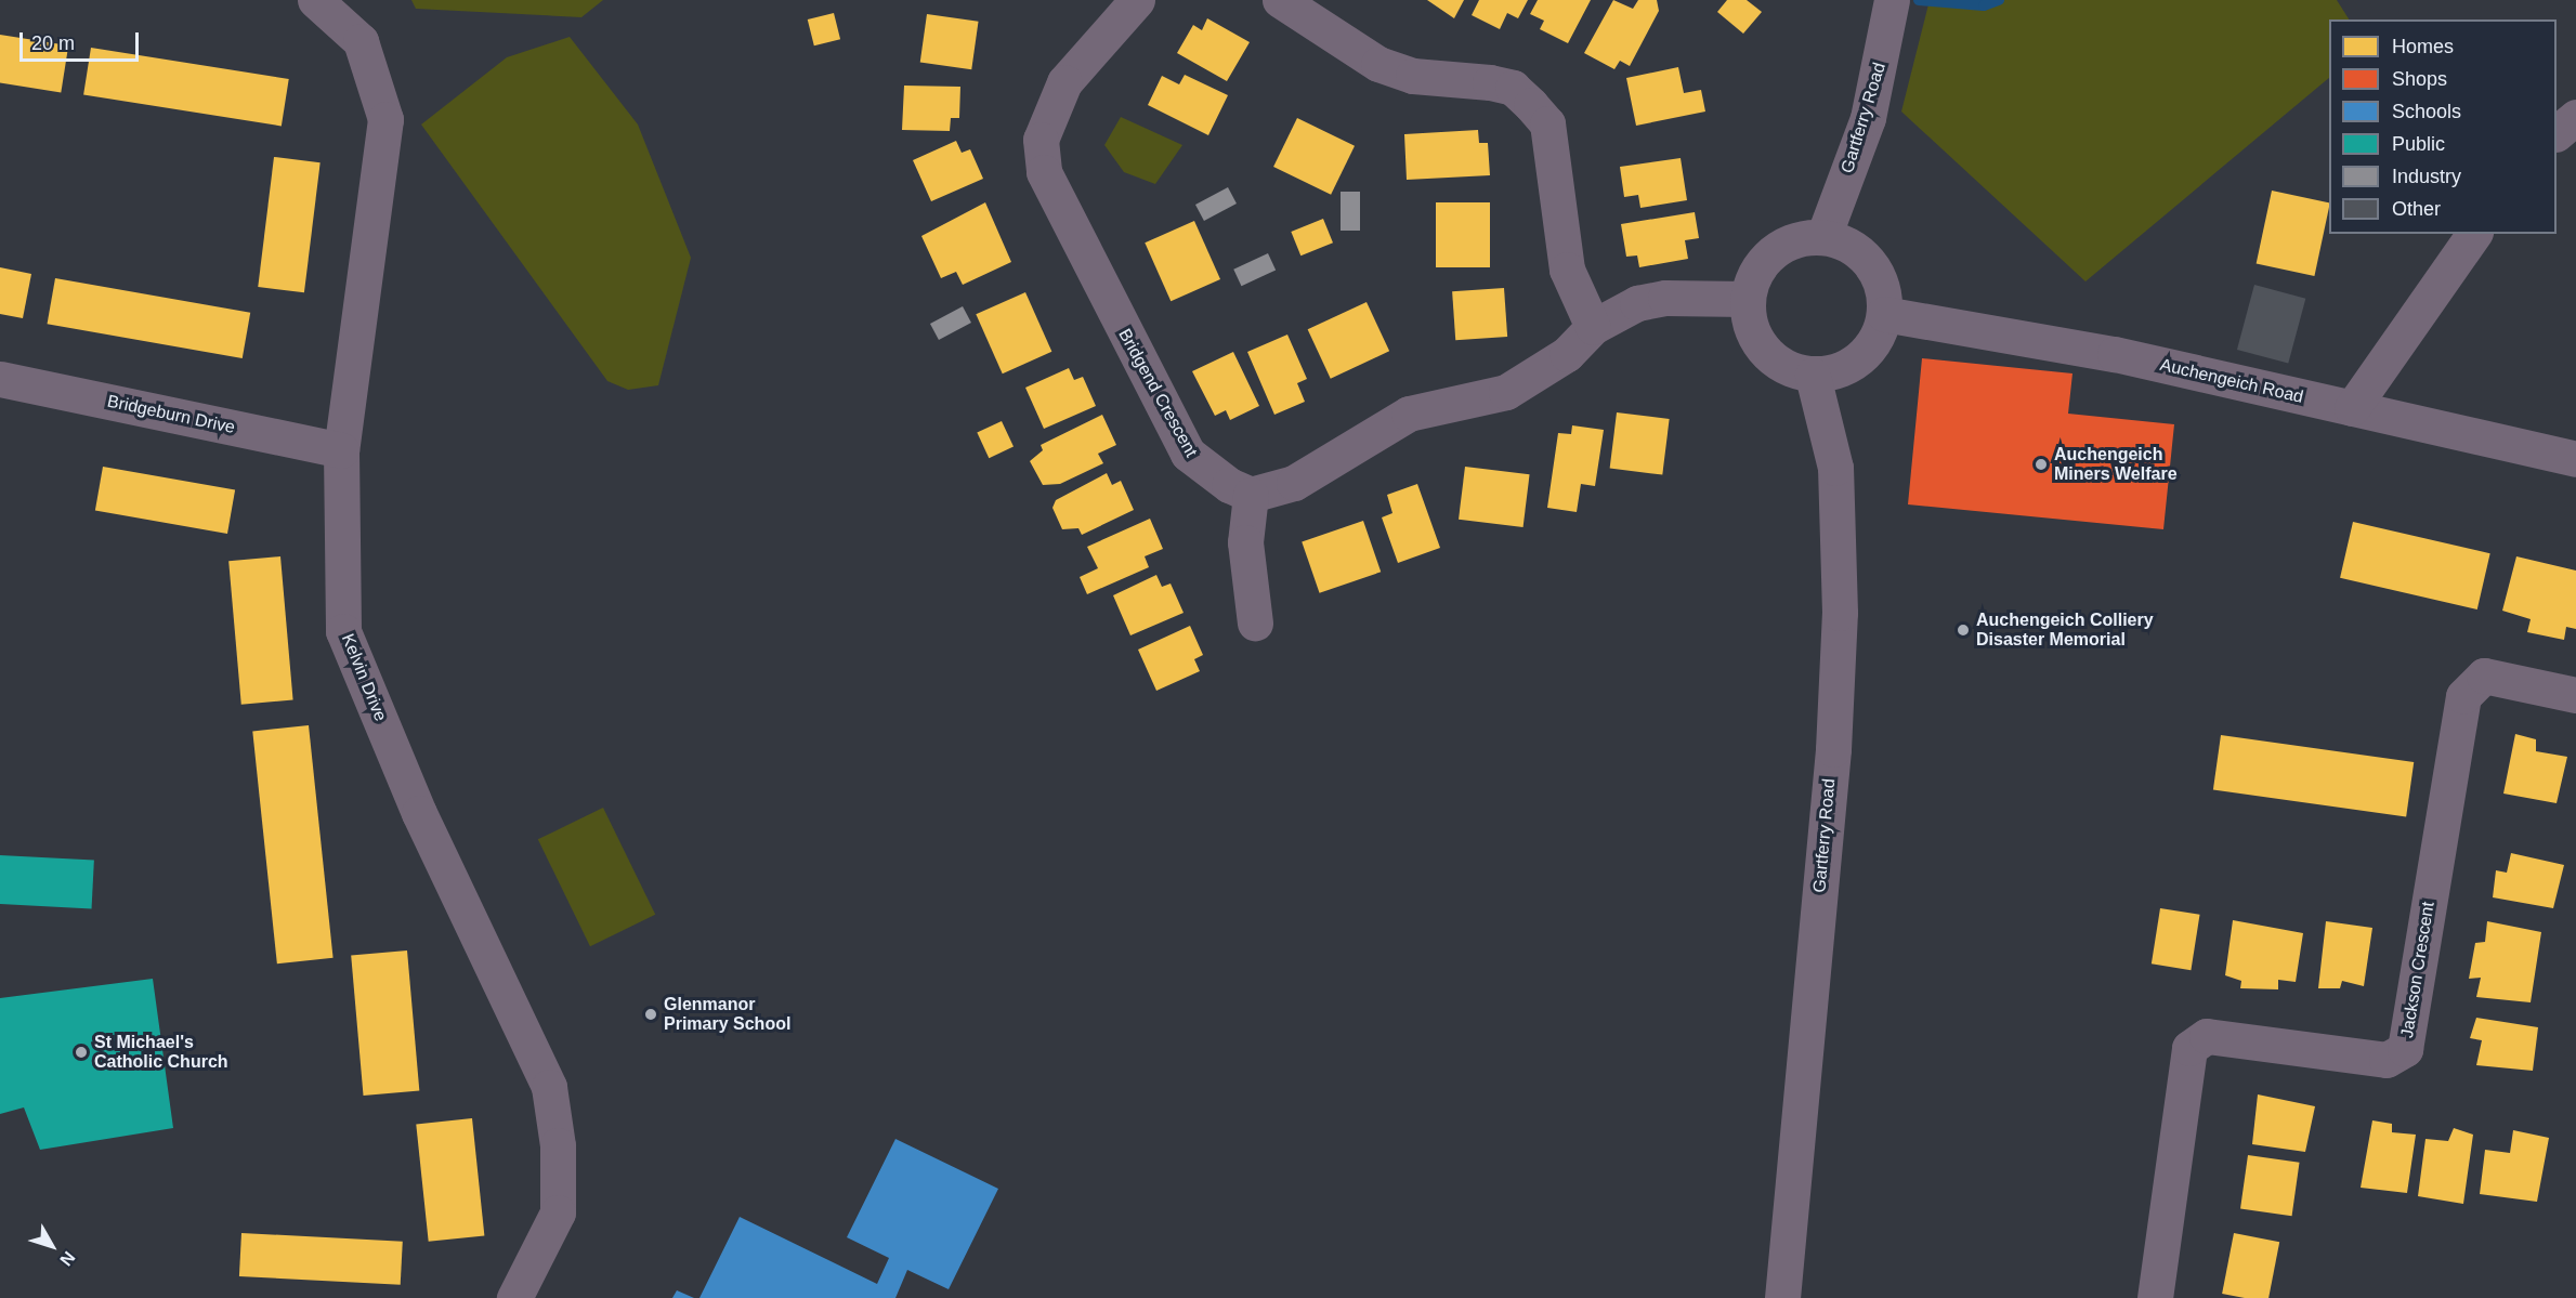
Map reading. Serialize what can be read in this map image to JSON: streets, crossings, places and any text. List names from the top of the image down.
{
  "streets": {
    "street": [
      "Gartferry Road",
      "Auchengeich Road",
      "Bridgend Crescent",
      "Bridgeburn Drive",
      "Kelvin Drive",
      "Jackson Crescent"
    ]
  },
  "crossings": [
    ["Gartferry Road", "Auchengeich Road"],
    ["Bridgeburn Drive", "Kelvin Drive"]
  ],
  "places": [
    "Auchengeich Miners Welfare",
    "Auchengeich Colliery Disaster Memorial",
    "Glenmanor Primary School",
    "St Michael's Catholic Church"
  ],
  "legend": [
    "Homes",
    "Shops",
    "Schools",
    "Public",
    "Industry",
    "Other"
  ],
  "scale_bar": "20 m",
  "north": "bottom right"
}
